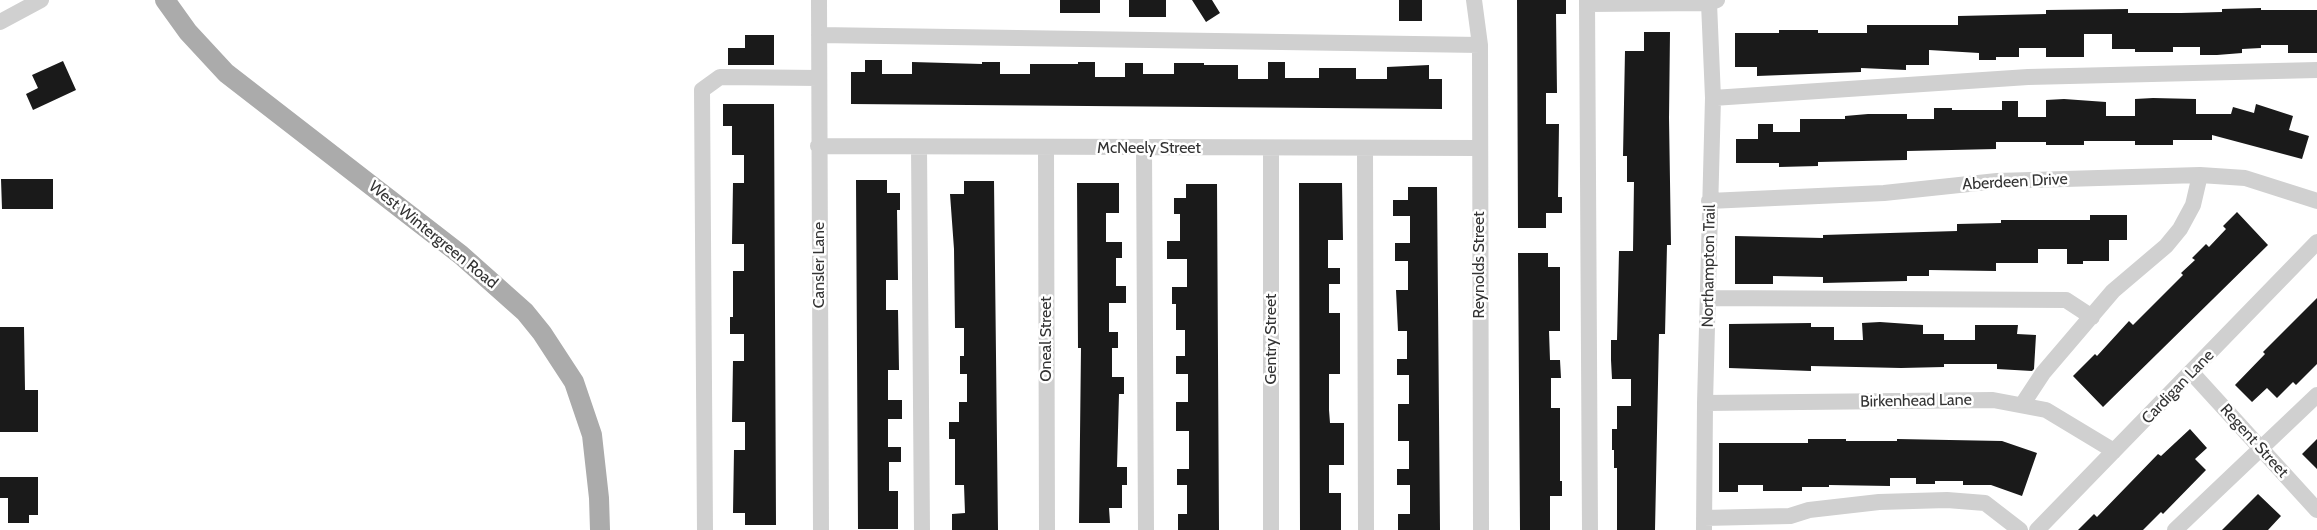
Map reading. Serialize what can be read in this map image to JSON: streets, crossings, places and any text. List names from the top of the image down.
{
  "streets": {
    "main road": ["West Wintergreen Road"],
    "street": [
      "McNeely Street",
      "Aberdeen Drive",
      "Cansler Lane",
      "Reynolds Street",
      "Northampton Trail",
      "Oneal Street",
      "Gentry Street",
      "Cardigan Lane",
      "Birkenhead Lane",
      "Regent Street"
    ]
  },
  "crossings": [
    ["McNeely Street", "Cansler Lane"],
    ["McNeely Street", "Reynolds Street"],
    ["McNeely Street", "Oneal Street"],
    ["McNeely Street", "Gentry Street"],
    ["Aberdeen Drive", "Northampton Trail"],
    ["Northampton Trail", "Birkenhead Lane"],
    ["Cardigan Lane", "Birkenhead Lane"],
    ["Cardigan Lane", "Regent Street"]
  ]
}
